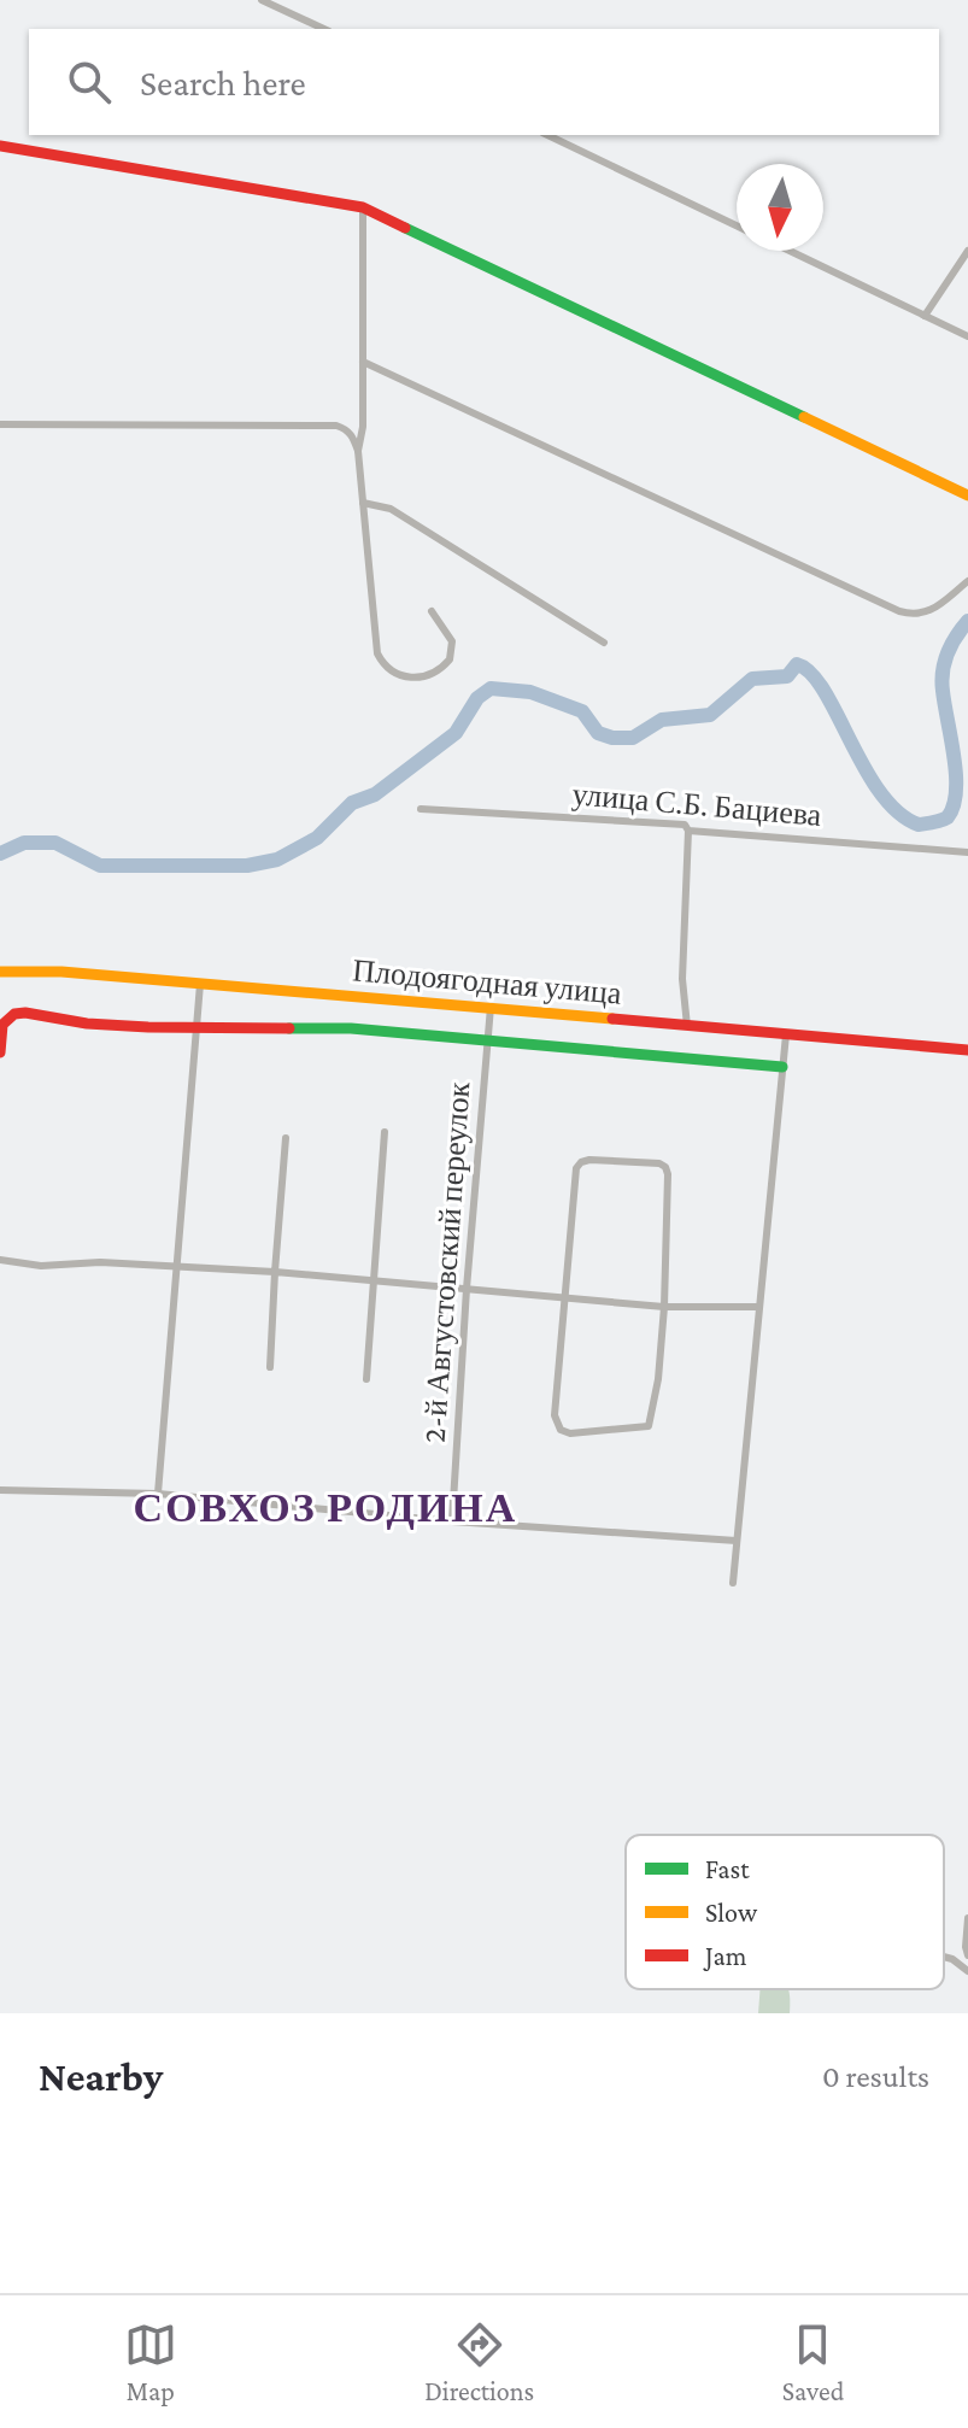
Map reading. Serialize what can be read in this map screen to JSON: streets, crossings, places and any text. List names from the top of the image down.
{
  "streets": {
    "street": ["улица С.Б. Бациева", "Плодоягодная улица", "2-й Августовский переулок"]
  },
  "crossings": [
    ["Плодоягодная улица", "2-й Августовский переулок"]
  ],
  "districts": ["СОВХОЗ РОДИНА"],
  "legend": ["Fast", "Slow", "Jam"],
  "north": "bottom",
  "page": {
    "search": "Search here",
    "heading": ["Nearby", "0 results"],
    "nav": ["Map", "Directions", "Saved"]
  }
}
